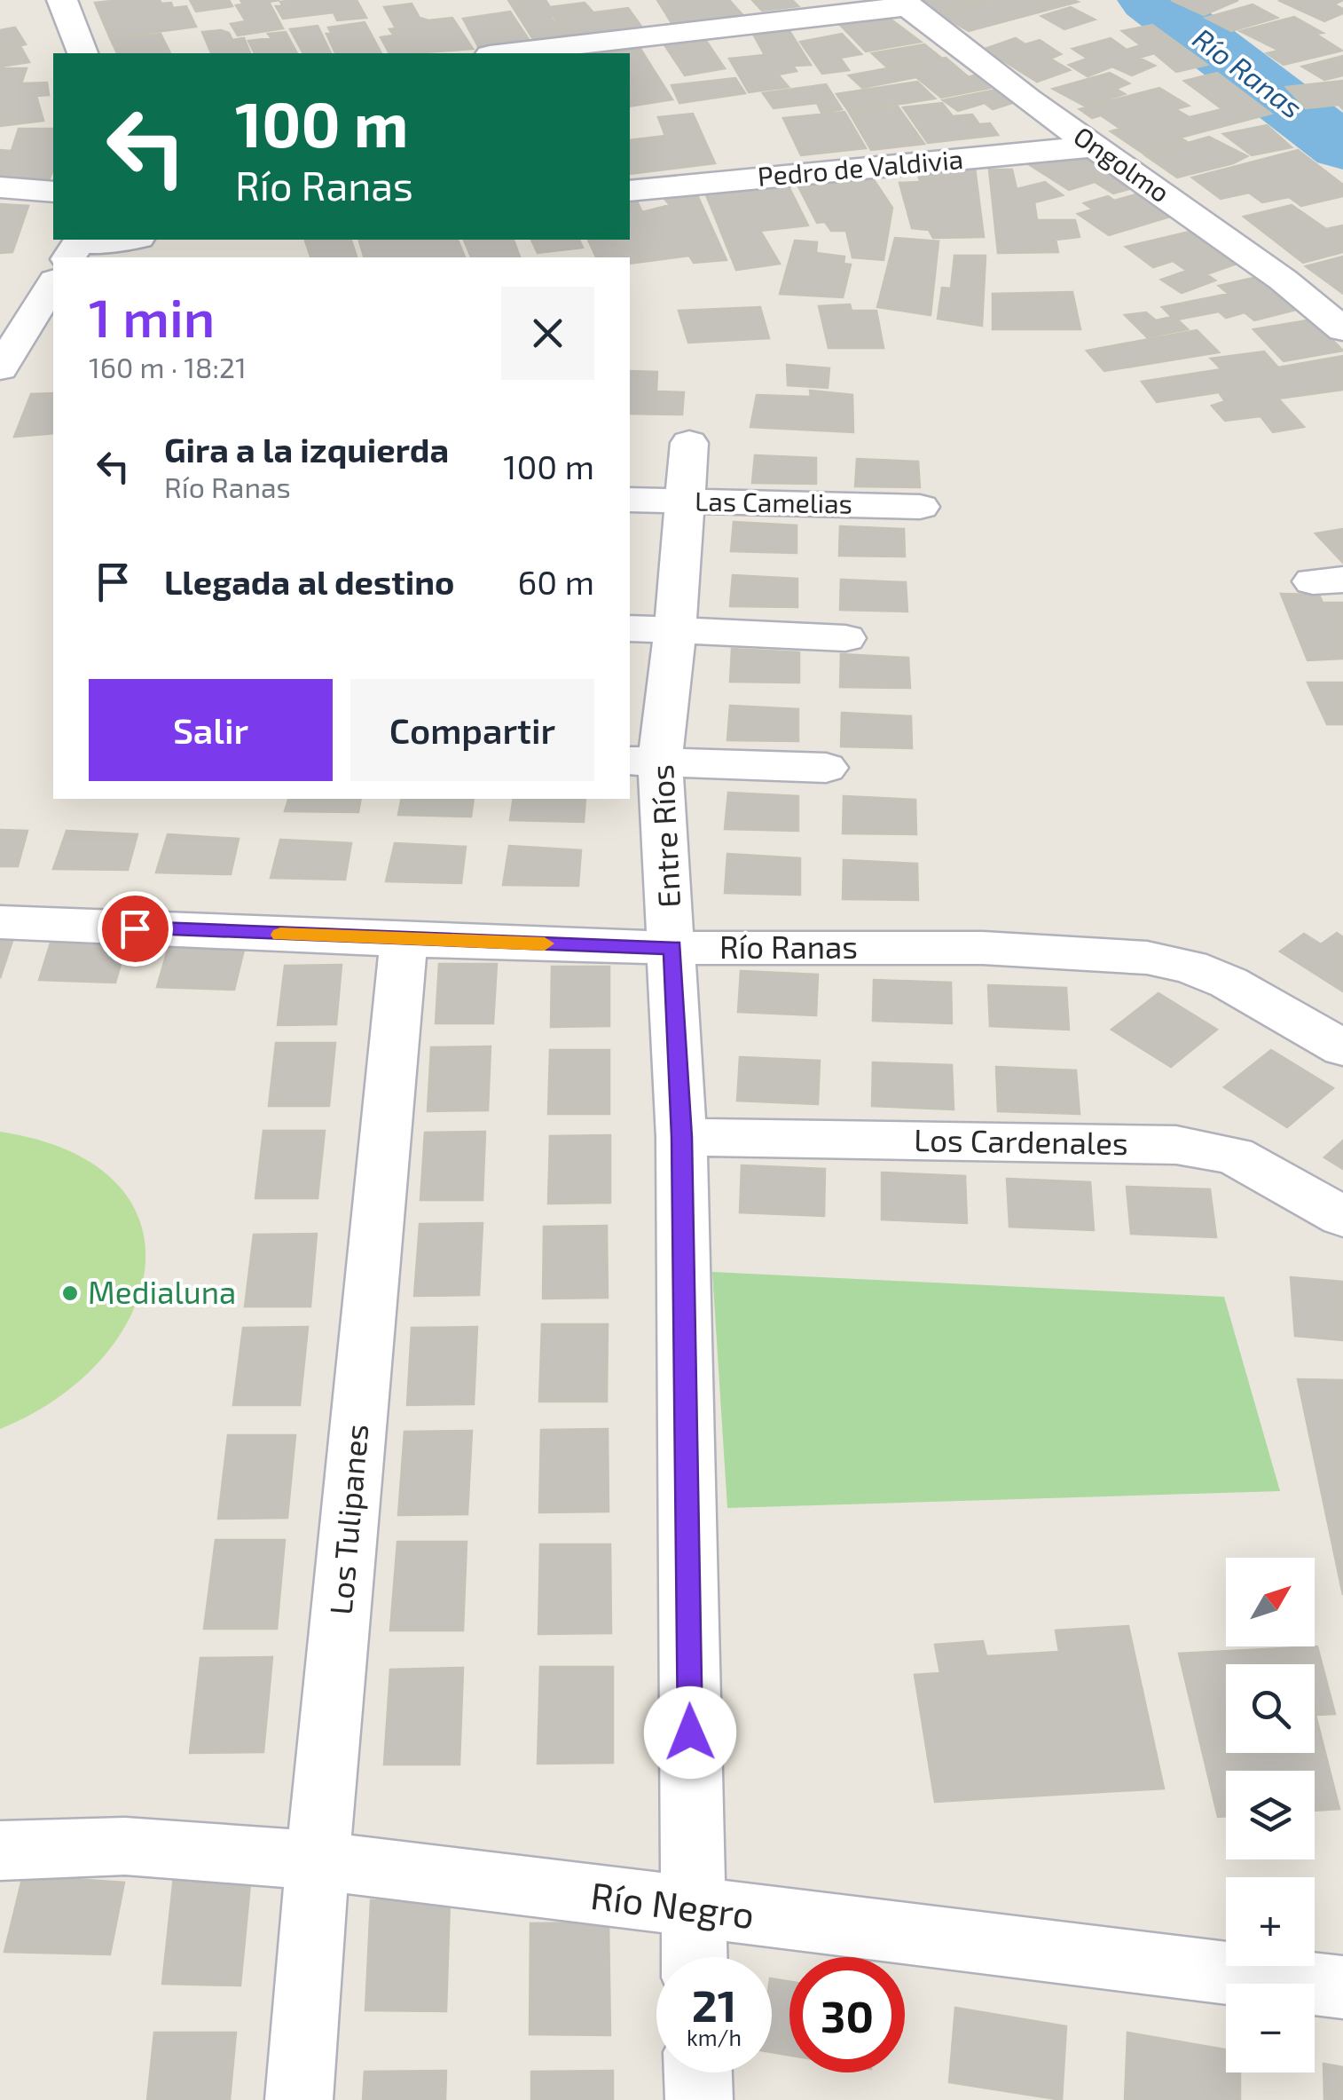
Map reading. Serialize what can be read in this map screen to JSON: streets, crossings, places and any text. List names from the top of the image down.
{
  "streets": {
    "street": [
      "Ongolmo",
      "Pedro de Valdivia",
      "Las Camelias",
      "Entre Ríos",
      "Río Ranas",
      "Los Cardenales",
      "Los Tulipanes",
      "Río Negro"
    ]
  },
  "crossings": [
    ["Ongolmo", "Pedro de Valdivia"],
    ["Las Camelias", "Entre Ríos"],
    ["Entre Ríos", "Río Ranas"],
    ["Entre Ríos", "Los Cardenales"],
    ["Entre Ríos", "Río Negro"],
    ["Río Ranas", "Los Tulipanes"],
    ["Los Tulipanes", "Río Negro"]
  ],
  "water": ["Río Ranas"],
  "places": ["Medialuna"],
  "north": "top right",
  "page": {
    "turn": ["100 m", "Río Ranas"],
    "heading": ["1 min", "160 m · 18:21"],
    "list": [
      {
        "name": "Gira a la izquierda",
        "note": "Río Ranas",
        "value": "100 m"
      },
      {
        "name": "Llegada al destino",
        "value": "60 m"
      }
    ],
    "buttons": ["Salir", "Compartir"],
    "map_buttons": ["+", "−"],
    "speed": "21 km/h",
    "limit": "30"
  }
}
